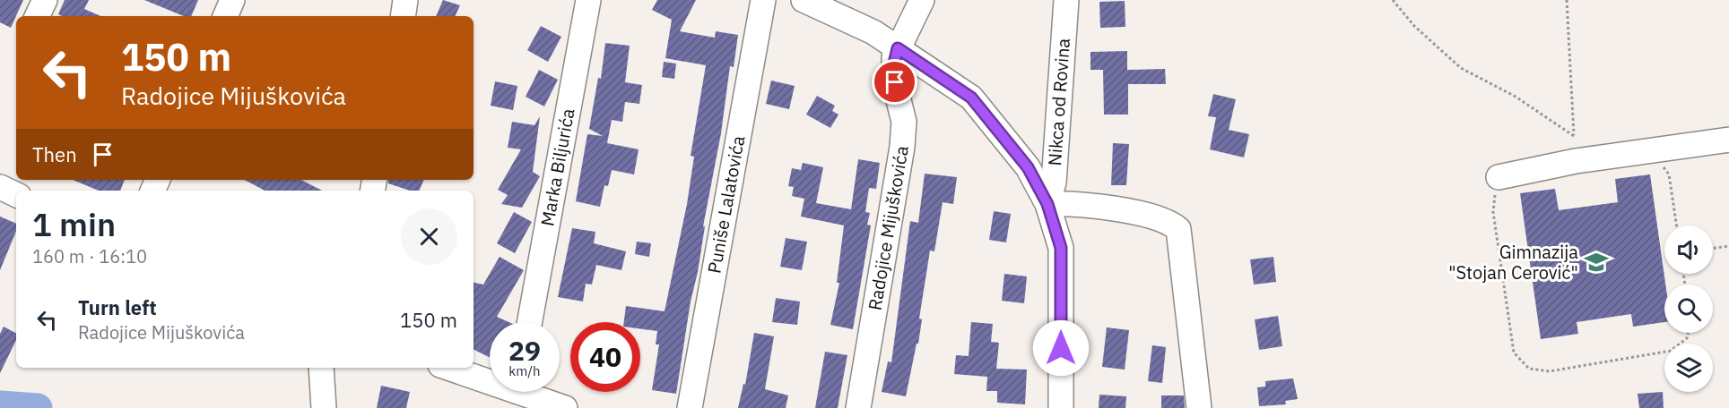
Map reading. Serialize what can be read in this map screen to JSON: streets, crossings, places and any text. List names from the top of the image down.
{
  "streets": {
    "street": [
      "Nikca od Rovina",
      "Marka Biljurića",
      "Puniše Lalatovića",
      "Radojice Mijuškovića"
    ]
  },
  "places": {
    "school or university": ["Gimnazija \"Stojan Cerović\""]
  },
  "page": {
    "turn": ["150 m", "Radojice Mijuškovića"],
    "then": "Then",
    "heading": ["1 min", "160 m · 16:10"],
    "list": [
      {
        "name": "Turn left",
        "note": "Radojice Mijuškovića",
        "value": "150 m"
      }
    ],
    "speed": "29 km/h",
    "limit": "40"
  }
}
